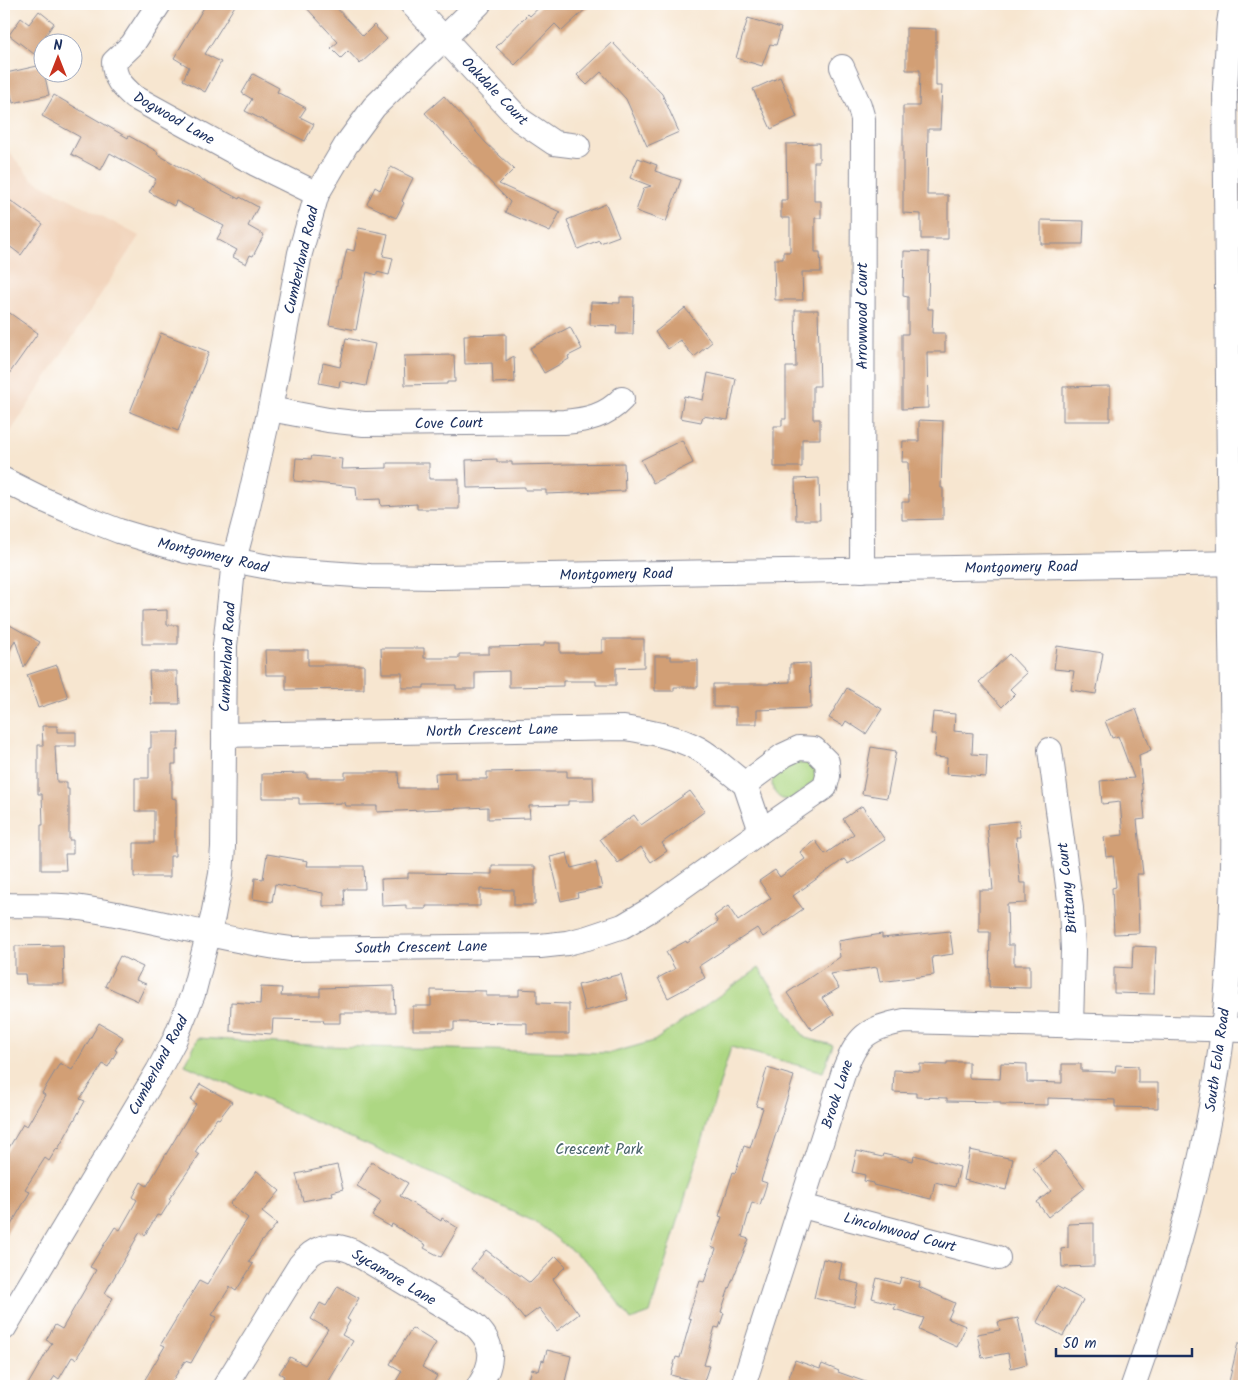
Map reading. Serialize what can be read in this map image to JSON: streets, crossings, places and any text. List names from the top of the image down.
{
  "streets": {
    "street": [
      "Oakdale Court",
      "Dogwood Lane",
      "Cumberland Road",
      "Arrowwood Court",
      "Cove Court",
      "Montgomery Road",
      "North Crescent Lane",
      "Brittany Court",
      "South Crescent Lane",
      "South Eola Road",
      "Brook Lane",
      "Lincolnwood Court",
      "Sycamore Lane"
    ]
  },
  "crossings": [
    ["Oakdale Court", "Cumberland Road"],
    ["Dogwood Lane", "Cumberland Road"],
    ["Cumberland Road", "Cove Court"],
    ["Cumberland Road", "Montgomery Road"],
    ["Cumberland Road", "North Crescent Lane"],
    ["Cumberland Road", "South Crescent Lane"],
    ["Arrowwood Court", "Montgomery Road"],
    ["Montgomery Road", "South Eola Road"],
    ["North Crescent Lane", "South Crescent Lane"],
    ["Brittany Court", "Brook Lane"],
    ["South Eola Road", "Brook Lane"],
    ["Brook Lane", "Lincolnwood Court"]
  ],
  "parks": ["Crescent Park"],
  "scale_bar": "50 m",
  "north": "top"
}
